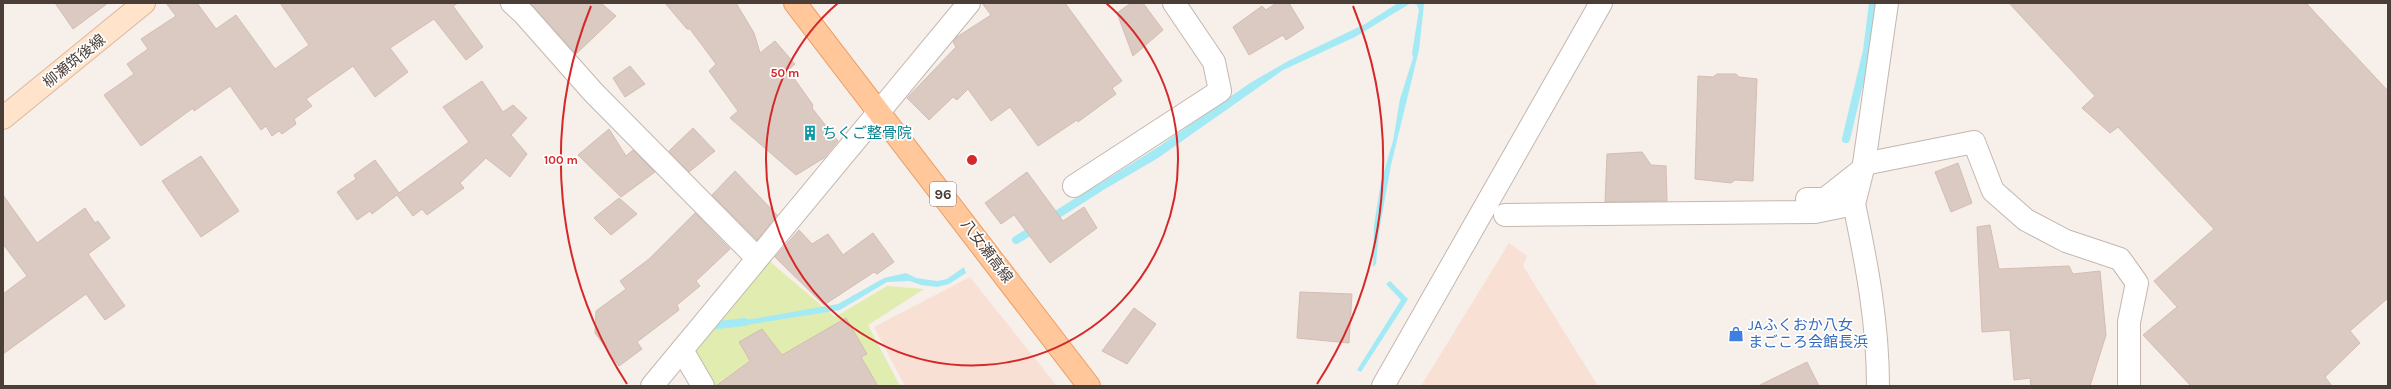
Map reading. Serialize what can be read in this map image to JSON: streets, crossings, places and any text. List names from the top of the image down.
{
  "streets": {
    "main road": ["柳瀬筑後線", "96", "八女瀬高線"]
  },
  "places": {
    "building": ["ちくご整骨院"],
    "shop": ["JAふくおか八女 まごころ会館長浜"]
  },
  "rings": ["50 m", "100 m"]
}
